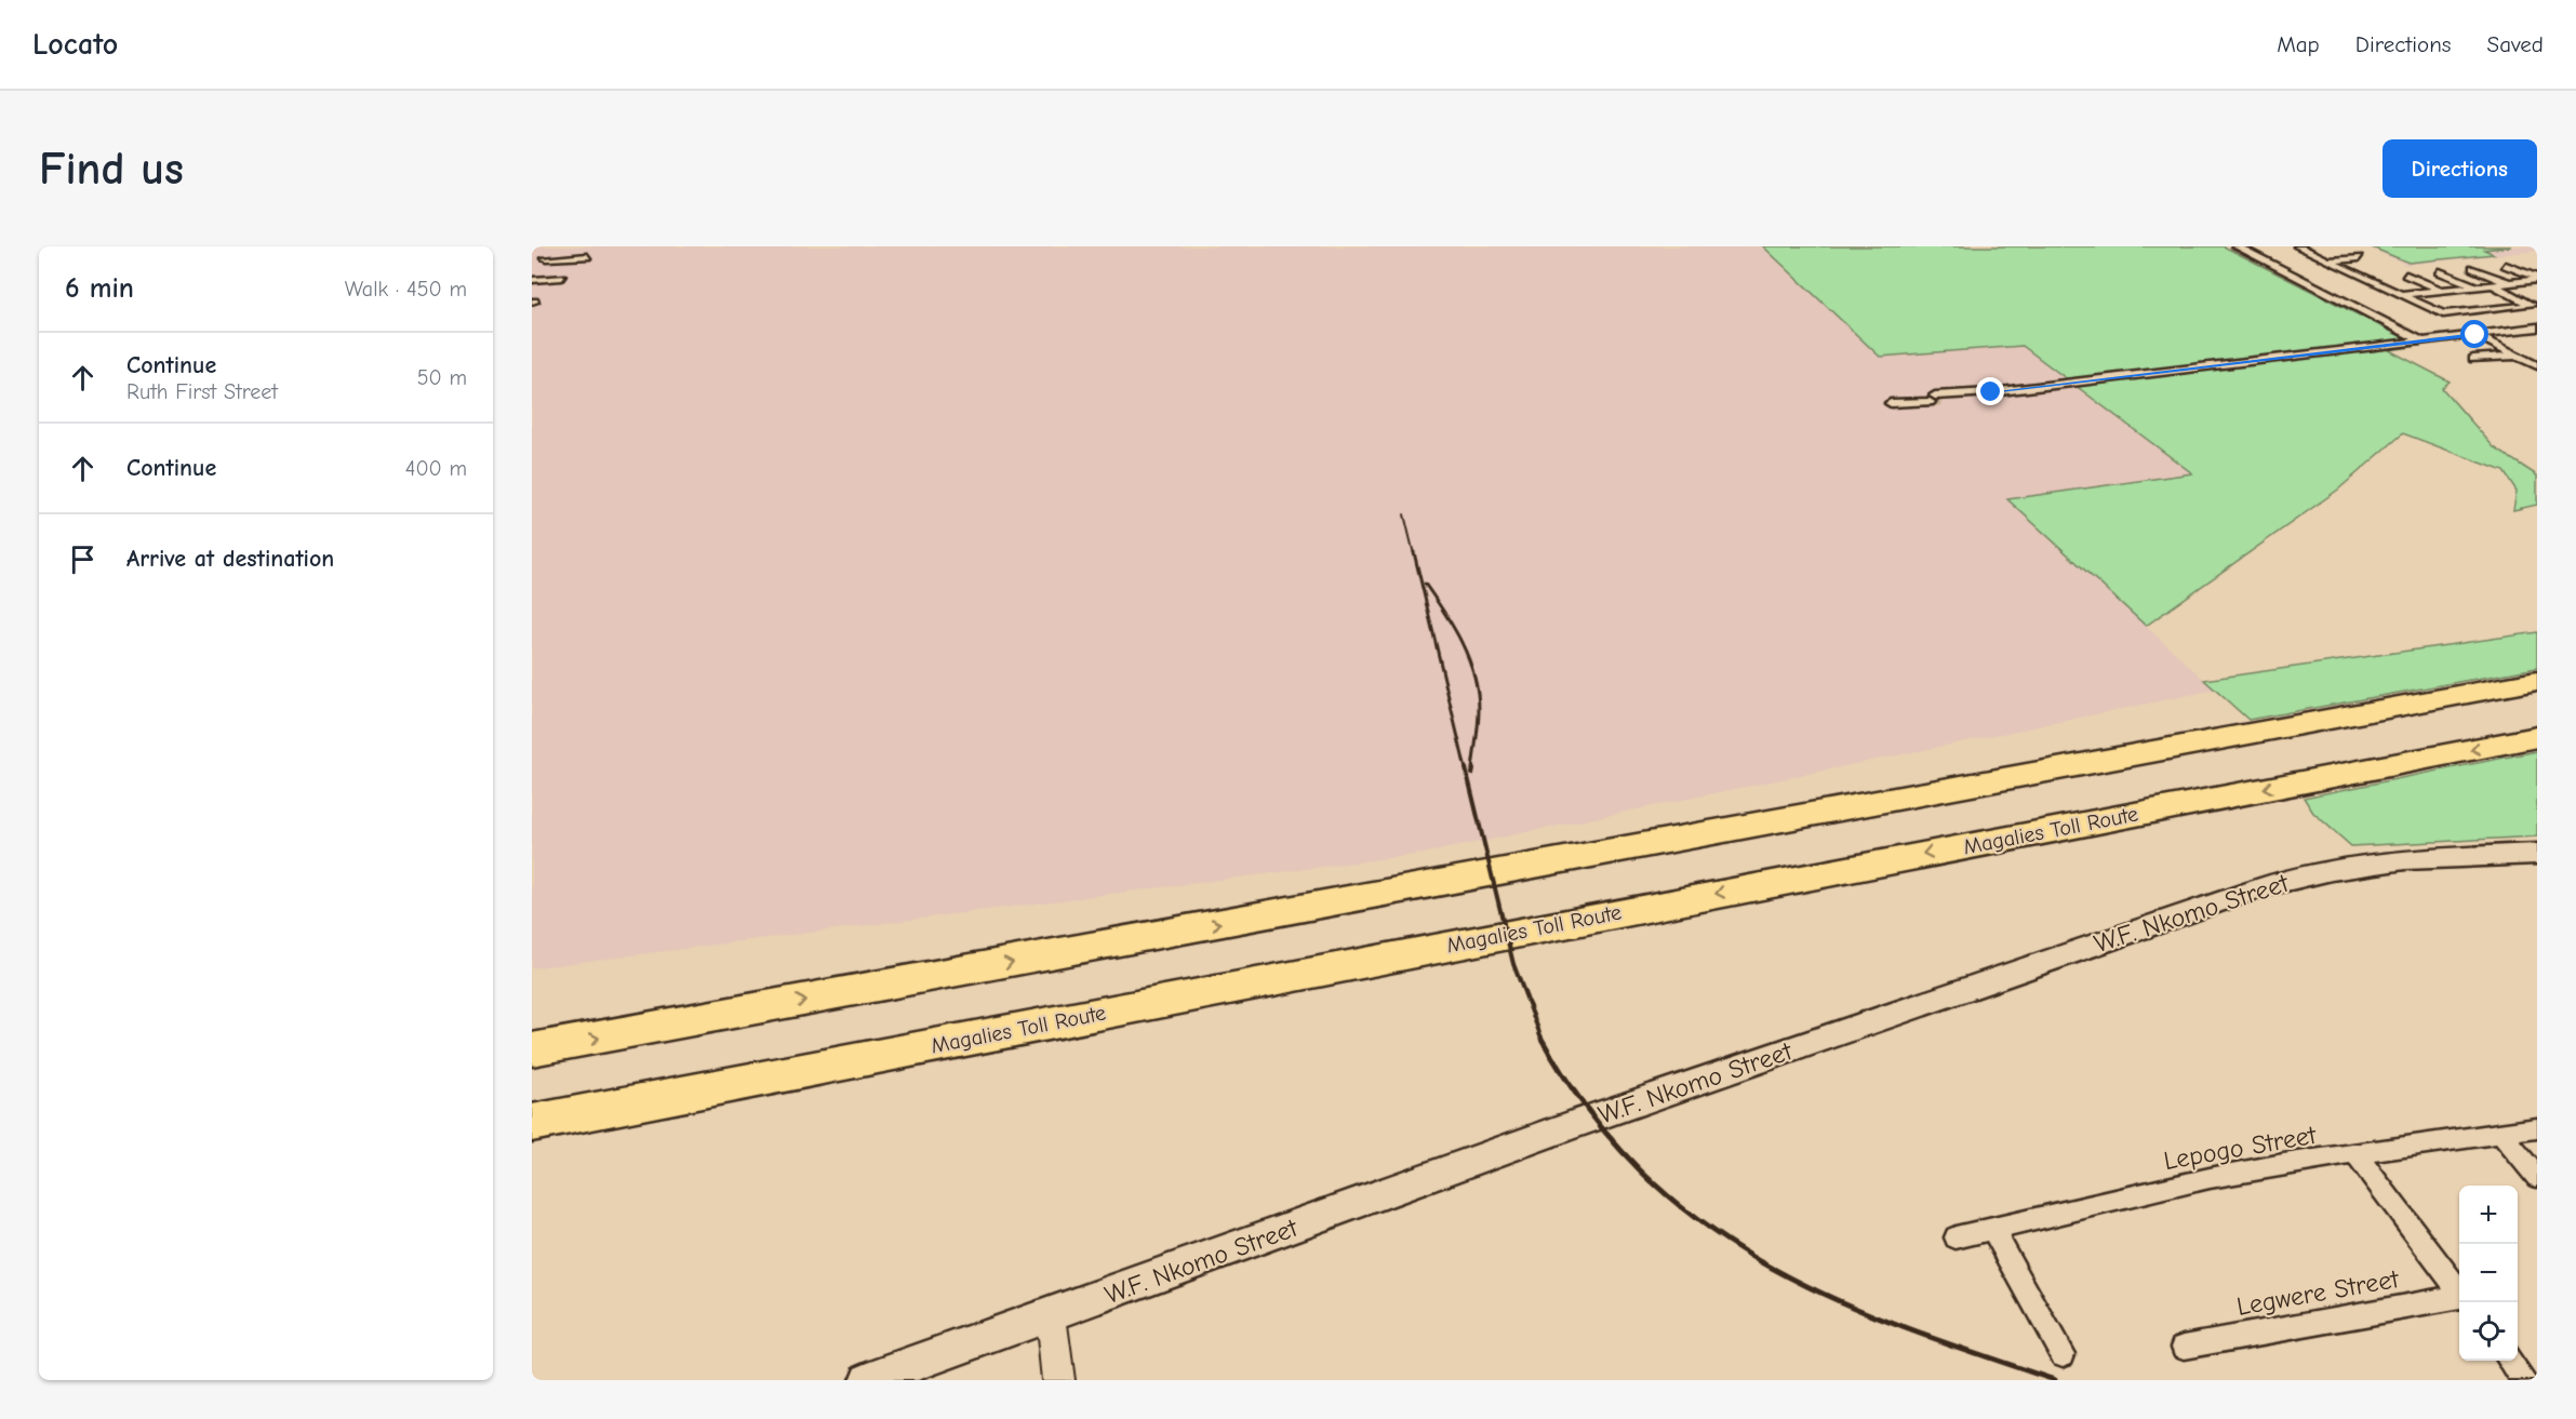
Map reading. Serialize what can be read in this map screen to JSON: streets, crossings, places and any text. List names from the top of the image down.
{
  "streets": {
    "highway": ["Magalies Toll Route"],
    "main road": ["W.F. Nkomo Street"],
    "street": ["Lepogo Street", "Legwere Street"]
  },
  "page": {
    "header": "Locato",
    "nav": ["Map", "Directions", "Saved"],
    "buttons": "Directions",
    "title": "Find us",
    "heading": ["6 min", "Walk · 450 m"],
    "list": [
      ["Continue", "Ruth First Street", "50 m"],
      ["Continue", "400 m"],
      "Arrive at destination"
    ],
    "map_buttons": ["+", "−"]
  }
}
